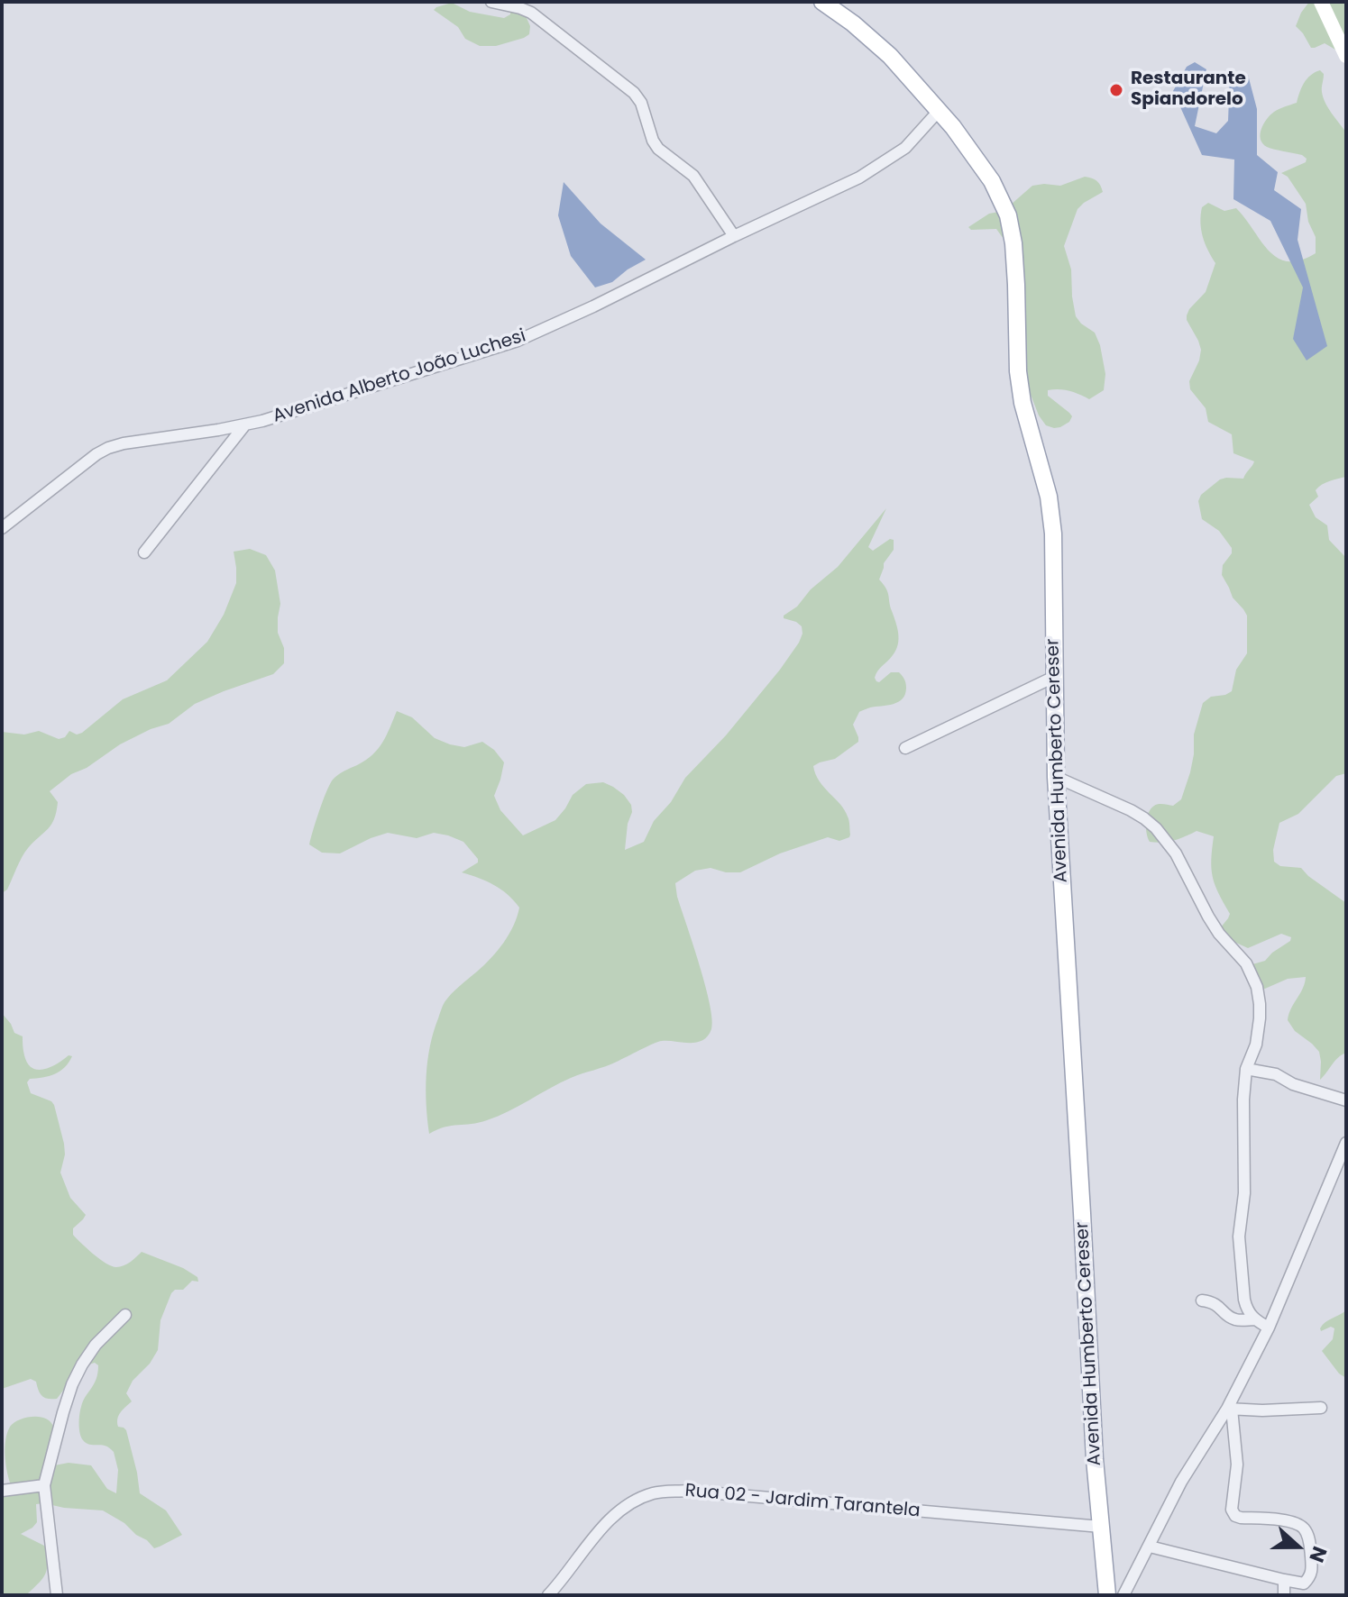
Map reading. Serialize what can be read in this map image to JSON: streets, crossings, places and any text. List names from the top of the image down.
{
  "streets": {
    "main road": ["Avenida Humberto Cereser"],
    "street": ["Avenida Alberto João Luchesi", "Rua 02 - Jardim Tarantela"]
  },
  "crossings": [
    ["Avenida Alberto João Luchesi", "Avenida Humberto Cereser"],
    ["Avenida Humberto Cereser", "Rua 02 - Jardim Tarantela"]
  ],
  "places": ["Restaurante Spiandorelo"],
  "north": "right"
}
